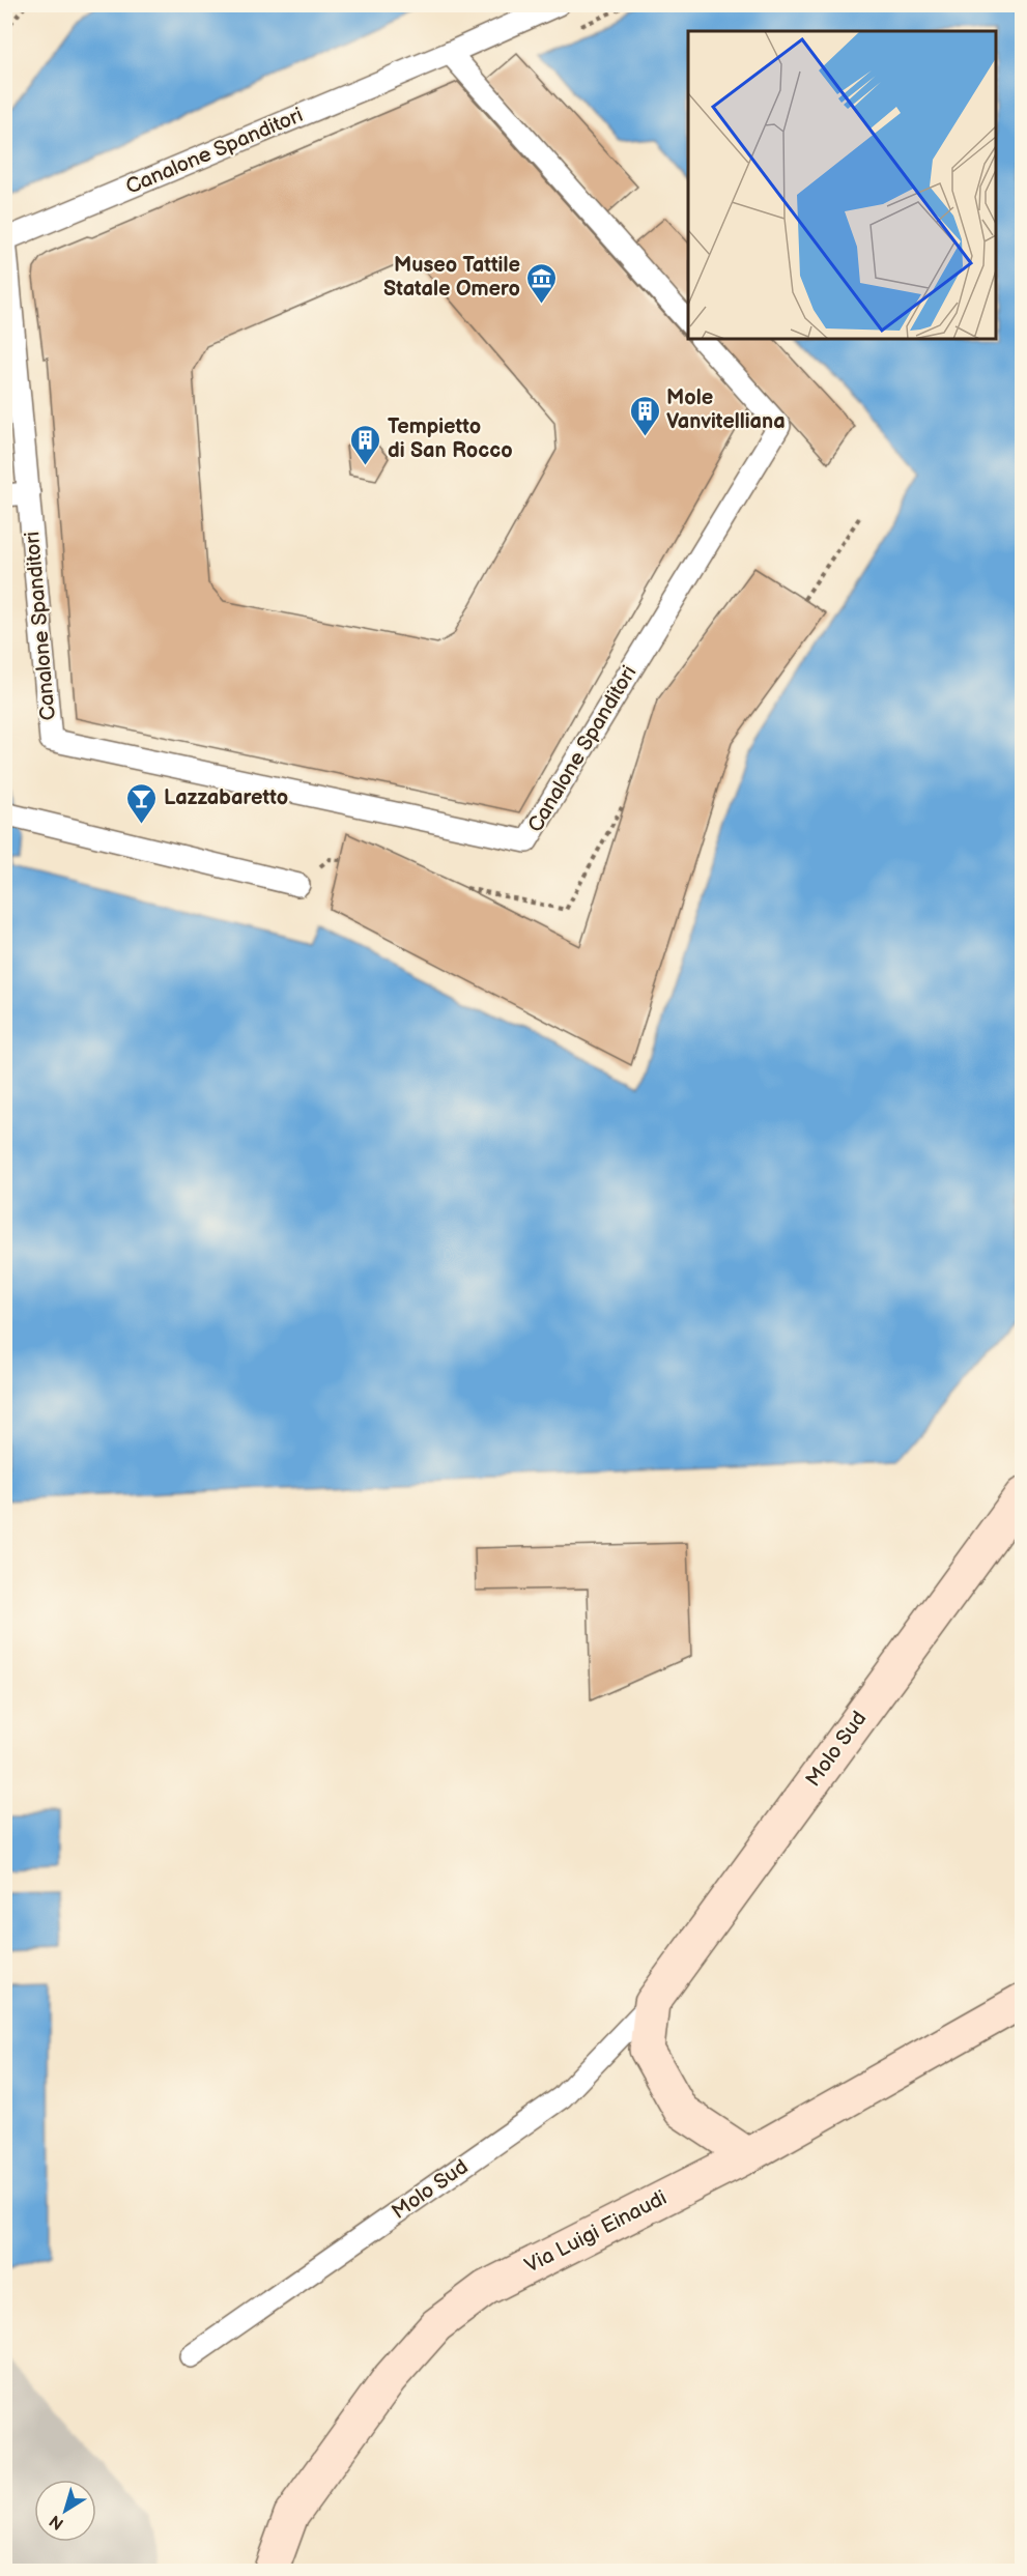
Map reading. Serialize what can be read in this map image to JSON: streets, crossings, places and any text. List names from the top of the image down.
{
  "streets": {
    "street": ["Molo Sud", "Via Luigi Einaudi"],
    "lane": ["Canalone Spanditori"]
  },
  "crossings": [
    ["Molo Sud", "Via Luigi Einaudi"]
  ],
  "places": {
    "museum": ["Museo Tattile Statale Omero"],
    "building": ["Mole Vanvitelliana", "Tempietto di San Rocco"],
    "bar": ["Lazzabaretto"]
  },
  "north": "bottom left"
}
